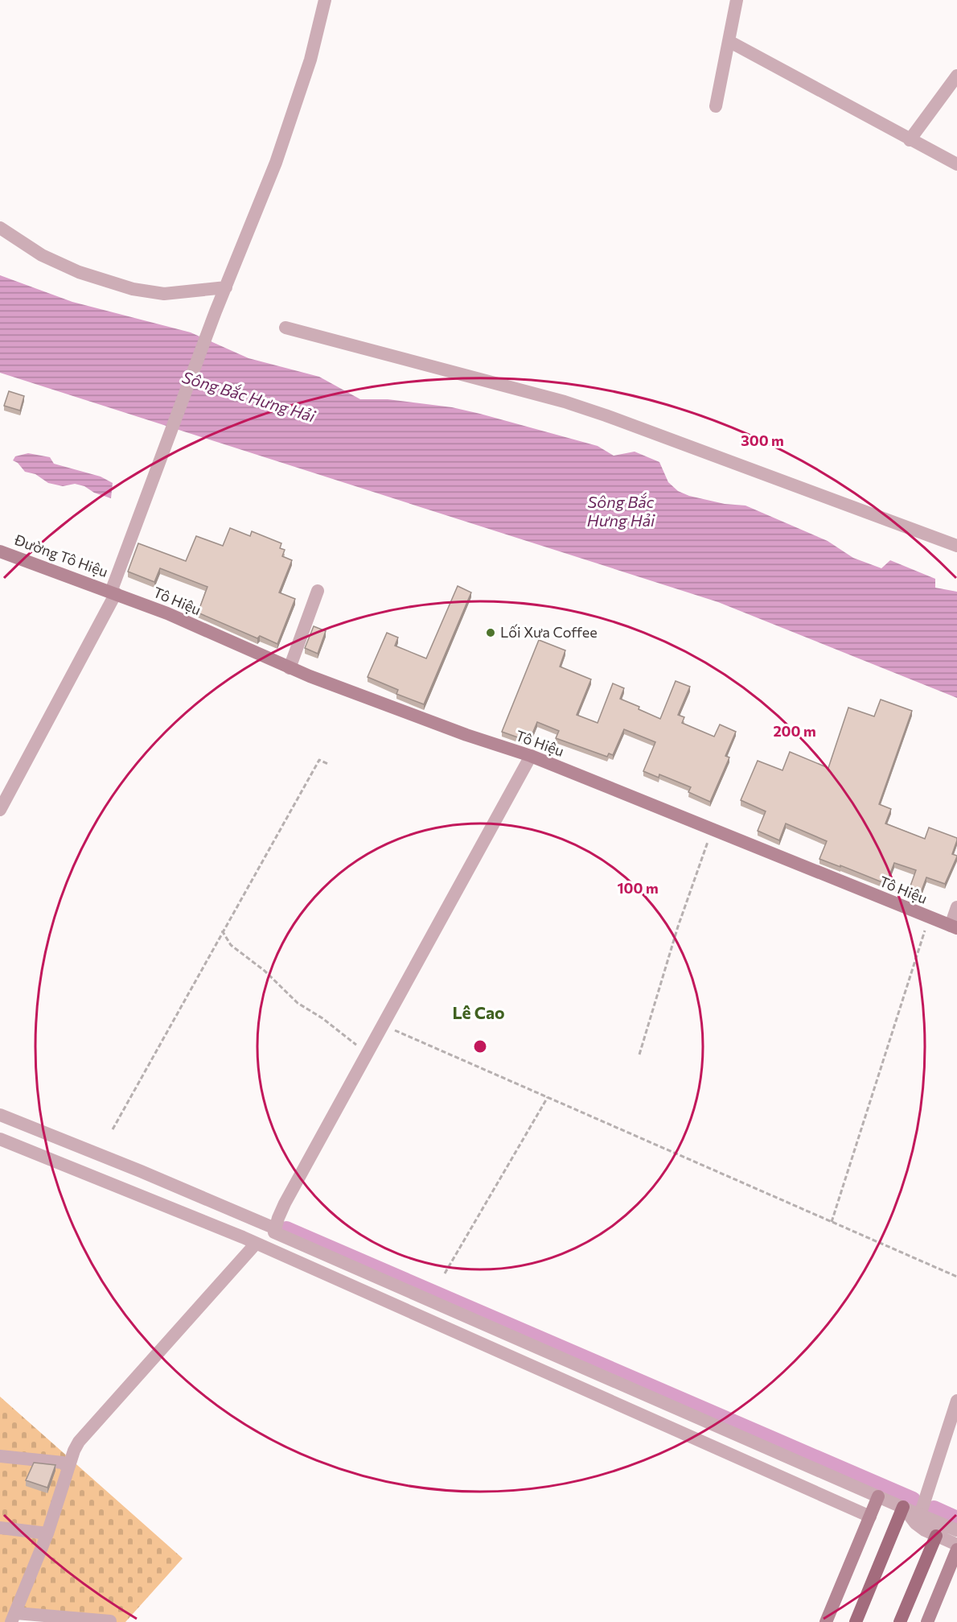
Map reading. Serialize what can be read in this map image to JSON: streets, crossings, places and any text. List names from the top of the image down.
{
  "streets": {
    "main road": ["Đường Tô Hiệu", "Tô Hiệu"]
  },
  "crossings": [
    ["Đường Tô Hiệu", "Tô Hiệu"]
  ],
  "districts": ["Lê Cao"],
  "water": ["Sông Bắc Hưng Hải"],
  "places": ["Lối Xưa Coffee"],
  "rings": ["300 m", "200 m", "100 m"]
}
